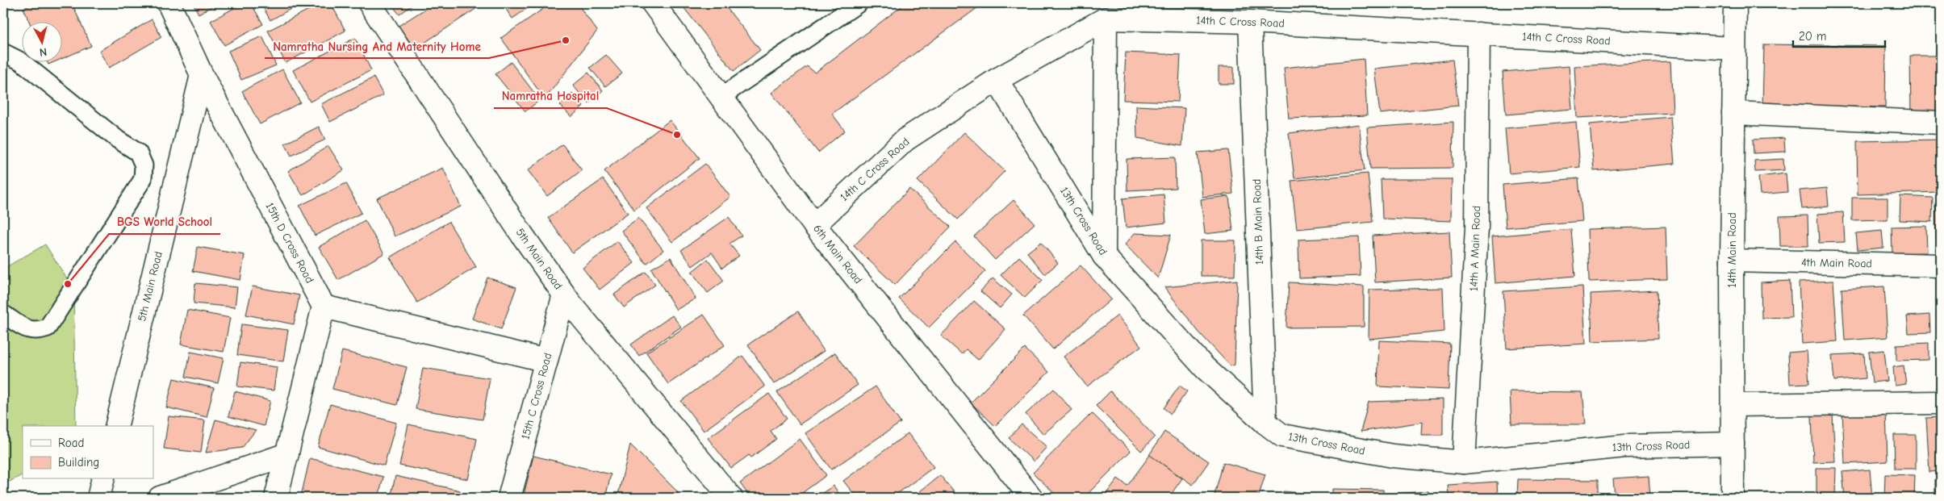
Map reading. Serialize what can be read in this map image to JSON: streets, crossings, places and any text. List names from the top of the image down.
{
  "streets": {
    "street": [
      "14th C Cross Road",
      "13th Cross Road",
      "14th B Main Road",
      "15th D Cross Road",
      "14th A Main Road",
      "14th Main Road",
      "6th Main Road",
      "5th Main Road",
      "4th Main Road",
      "15th C Cross Road"
    ]
  },
  "crossings": [
    ["14th C Cross Road", "13th Cross Road"],
    ["14th C Cross Road", "14th B Main Road"],
    ["14th C Cross Road", "14th A Main Road"],
    ["14th C Cross Road", "14th Main Road"],
    ["14th C Cross Road", "6th Main Road"],
    ["13th Cross Road", "14th B Main Road"],
    ["13th Cross Road", "14th A Main Road"],
    ["13th Cross Road", "14th Main Road"],
    ["15th D Cross Road", "5th Main Road"],
    ["14th Main Road", "4th Main Road"],
    ["5th Main Road", "15th C Cross Road"]
  ],
  "places": ["Namratha Nursing And Maternity Home", "Namratha Hospital", "BGS World School"],
  "legend": ["Road", "Building"],
  "scale_bar": "20 m",
  "north": "bottom"
}
